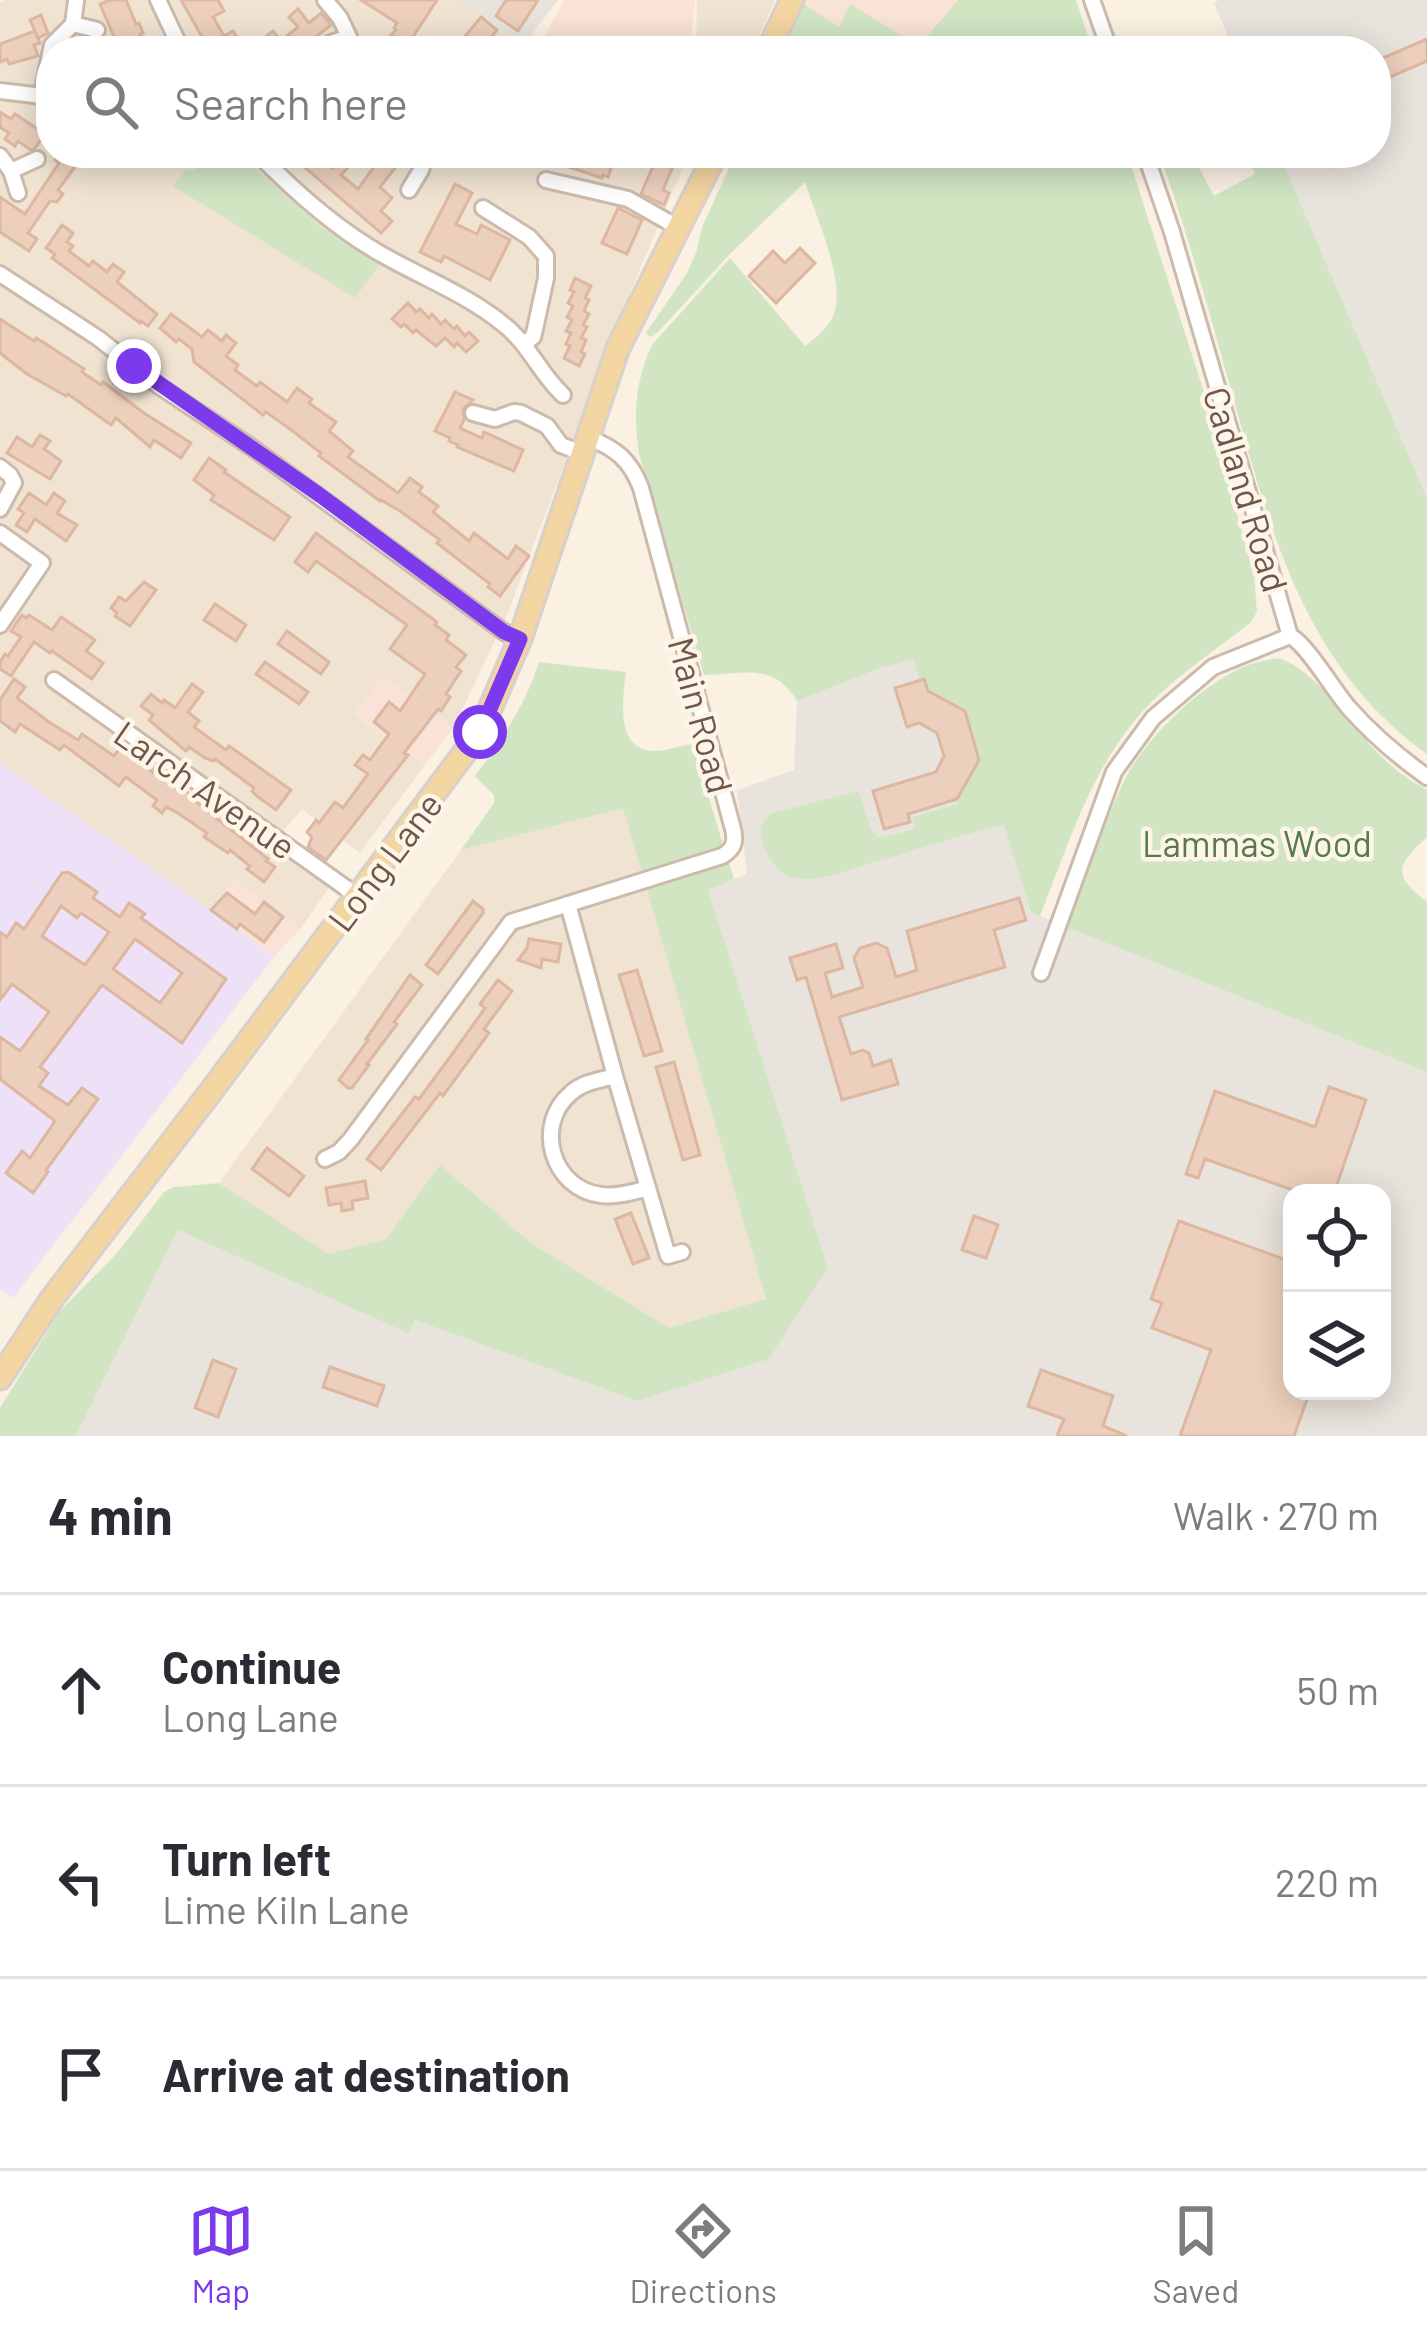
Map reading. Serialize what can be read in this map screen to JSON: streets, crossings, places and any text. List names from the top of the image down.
{
  "streets": {
    "main road": ["Long Lane"],
    "street": ["Cadland Road", "Main Road", "Larch Avenue"]
  },
  "crossings": [
    ["Main Road", "Long Lane"],
    ["Larch Avenue", "Long Lane"]
  ],
  "parks": ["Lammas Wood"],
  "page": {
    "search": "Search here",
    "heading": ["4 min", "Walk · 270 m"],
    "list": [
      ["Continue", "Long Lane", "50 m"],
      ["Turn left", "Lime Kiln Lane", "220 m"],
      "Arrive at destination"
    ],
    "nav": ["Map", "Directions", "Saved"]
  }
}
